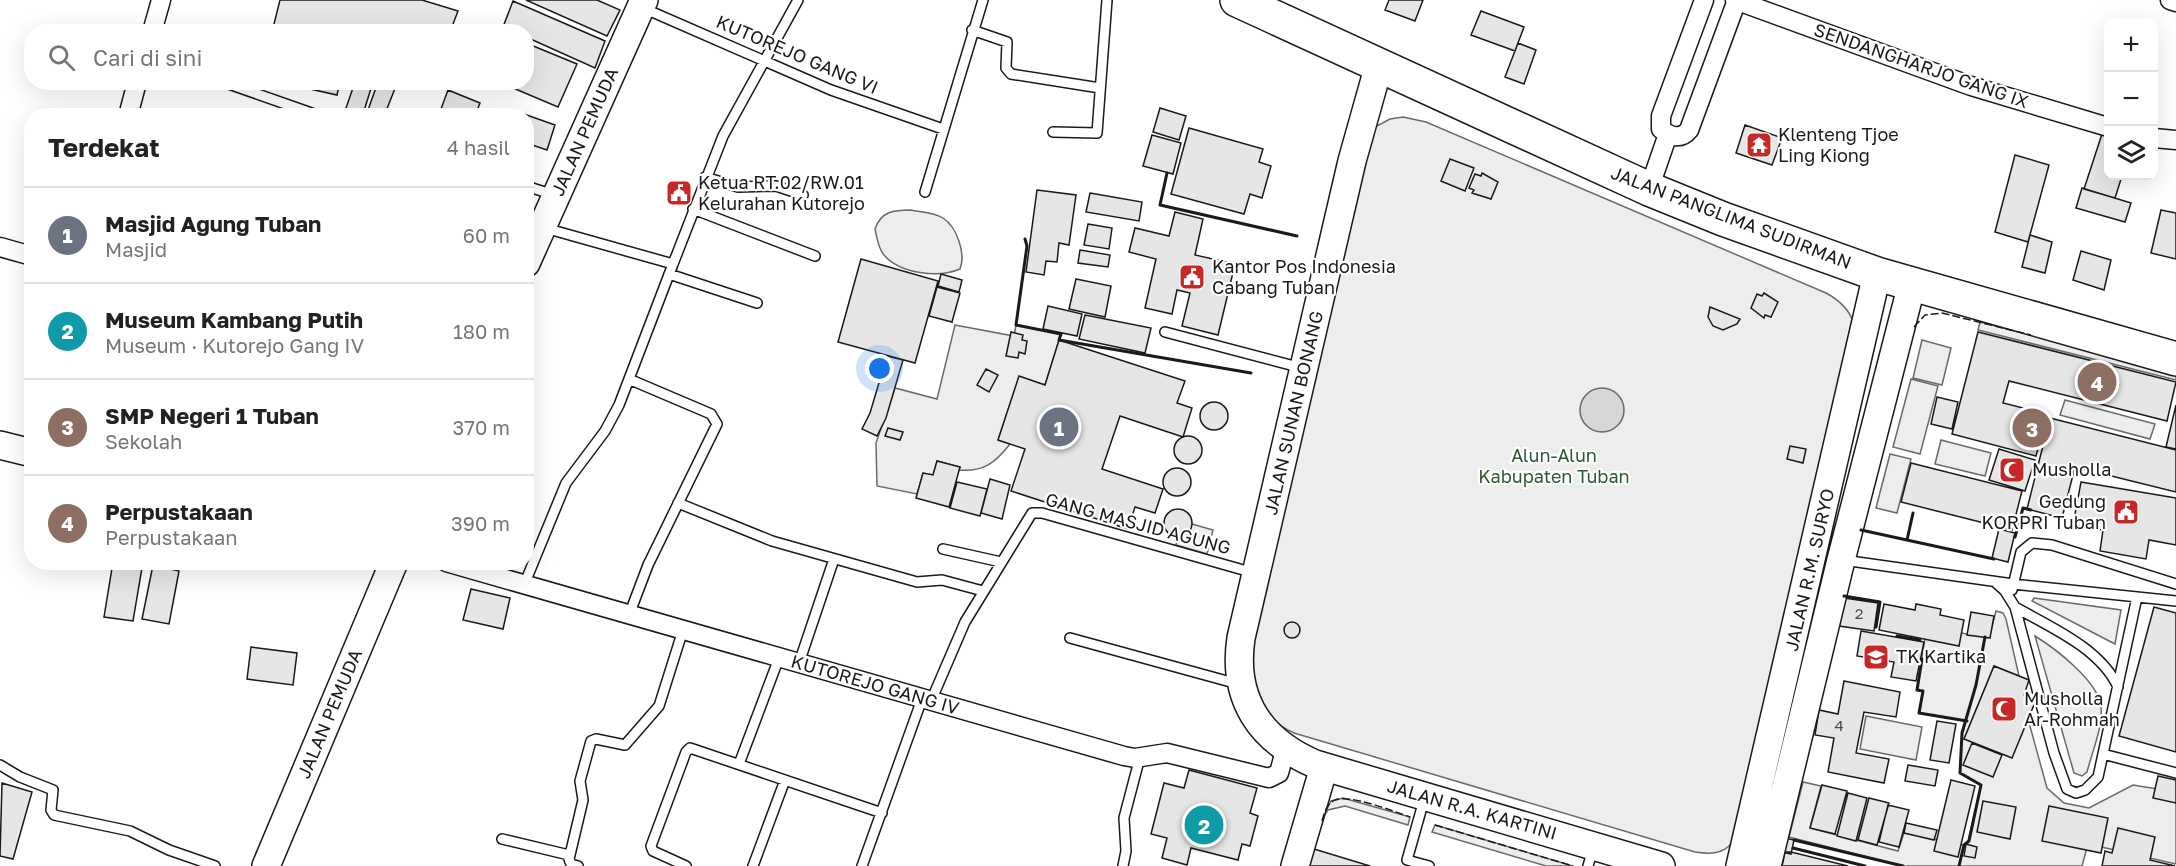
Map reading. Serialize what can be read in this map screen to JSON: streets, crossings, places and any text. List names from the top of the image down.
{
  "streets": {
    "highway": ["JALAN PANGLIMA SUDIRMAN"],
    "main road": [
      "JALAN PEMUDA",
      "JALAN SUNAN BONANG",
      "JALAN R.M. SURYO",
      "JALAN R.A. KARTINI"
    ],
    "street": ["SENDANGHARJO GANG IX", "KUTOREJO GANG IV"],
    "lane": ["KUTOREJO GANG VI", "GANG MASJID AGUNG"]
  },
  "crossings": [
    ["KUTOREJO GANG VI", "JALAN PEMUDA"],
    ["JALAN PANGLIMA SUDIRMAN", "JALAN SUNAN BONANG"],
    ["JALAN PANGLIMA SUDIRMAN", "JALAN R.M. SURYO"],
    ["JALAN SUNAN BONANG", "GANG MASJID AGUNG"],
    ["JALAN SUNAN BONANG", "KUTOREJO GANG IV"],
    ["JALAN SUNAN BONANG", "JALAN R.A. KARTINI"],
    ["KUTOREJO GANG IV", "JALAN R.A. KARTINI"]
  ],
  "parks": ["Alun-Alun Kabupaten Tuban"],
  "places": {
    "temple": ["Klenteng Tjoe Ling Kiong"],
    "public building": ["Ketua RT.02/RW.01 Kelurahan Kutorejo", "Kantor Pos Indonesia Cabang Tuban", "Gedung KORPRI Tuban"],
    "mosque": ["Musholla", "Musholla Ar-Rohmah"],
    "school or university": ["TK Kartika"]
  },
  "house_numbers": ["2", "4"],
  "page": {
    "map_buttons": ["+", "−"],
    "search": "Cari di sini",
    "heading": ["Terdekat", "4 hasil"],
    "list": [
      {
        "mark": "1",
        "name": "Masjid Agung Tuban",
        "note": "Masjid",
        "value": "60 m"
      },
      {
        "mark": "2",
        "name": "Museum Kambang Putih",
        "note": "Museum · Kutorejo Gang IV",
        "value": "180 m"
      },
      {
        "mark": "3",
        "name": "SMP Negeri 1 Tuban",
        "note": "Sekolah",
        "value": "370 m"
      },
      {
        "mark": "4",
        "name": "Perpustakaan",
        "note": "Perpustakaan",
        "value": "390 m"
      }
    ],
    "pins": [
      "4",
      "1",
      "3",
      "2"
    ]
  }
}
